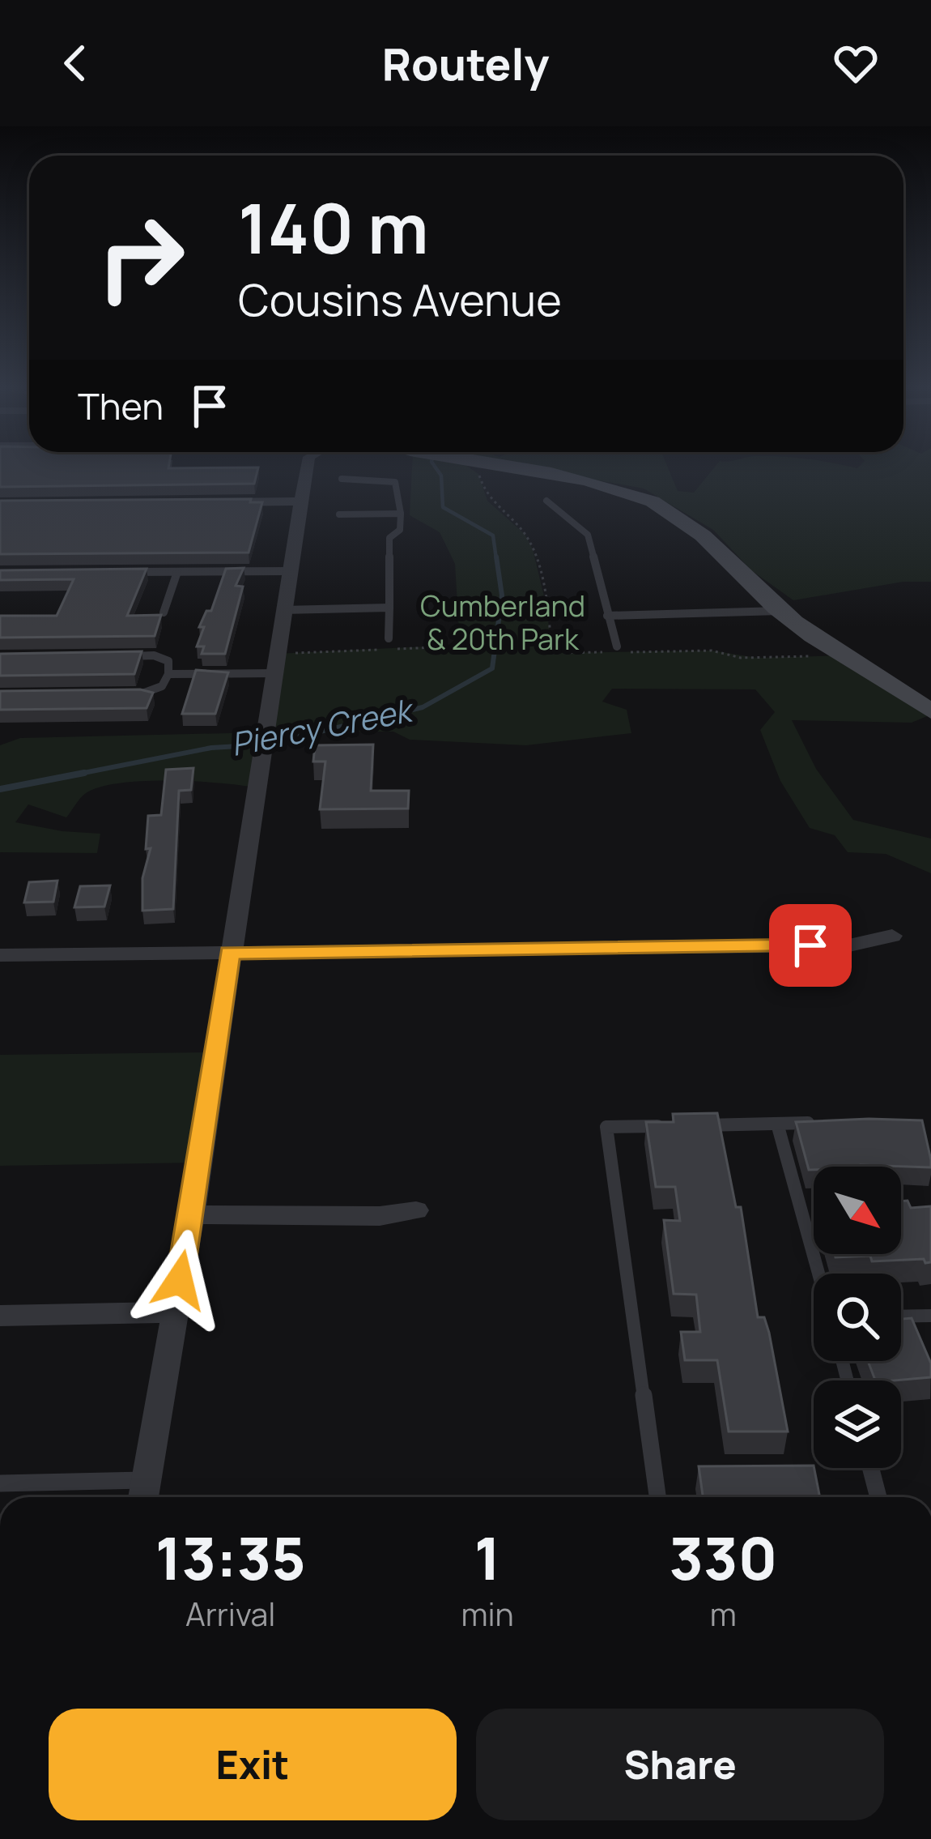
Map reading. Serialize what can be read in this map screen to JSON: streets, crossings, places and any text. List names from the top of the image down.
{
  "water": ["Piercy Creek"],
  "parks": ["Cumberland & 20th Park"],
  "north": "bottom right",
  "page": {
    "header": "Routely",
    "turn": ["140 m", "Cousins Avenue"],
    "then": "Then",
    "eta": [
      "13:35",
      "Arrival",
      "1",
      "min",
      "330",
      "m"
    ],
    "buttons": ["Exit", "Share"]
  }
}
